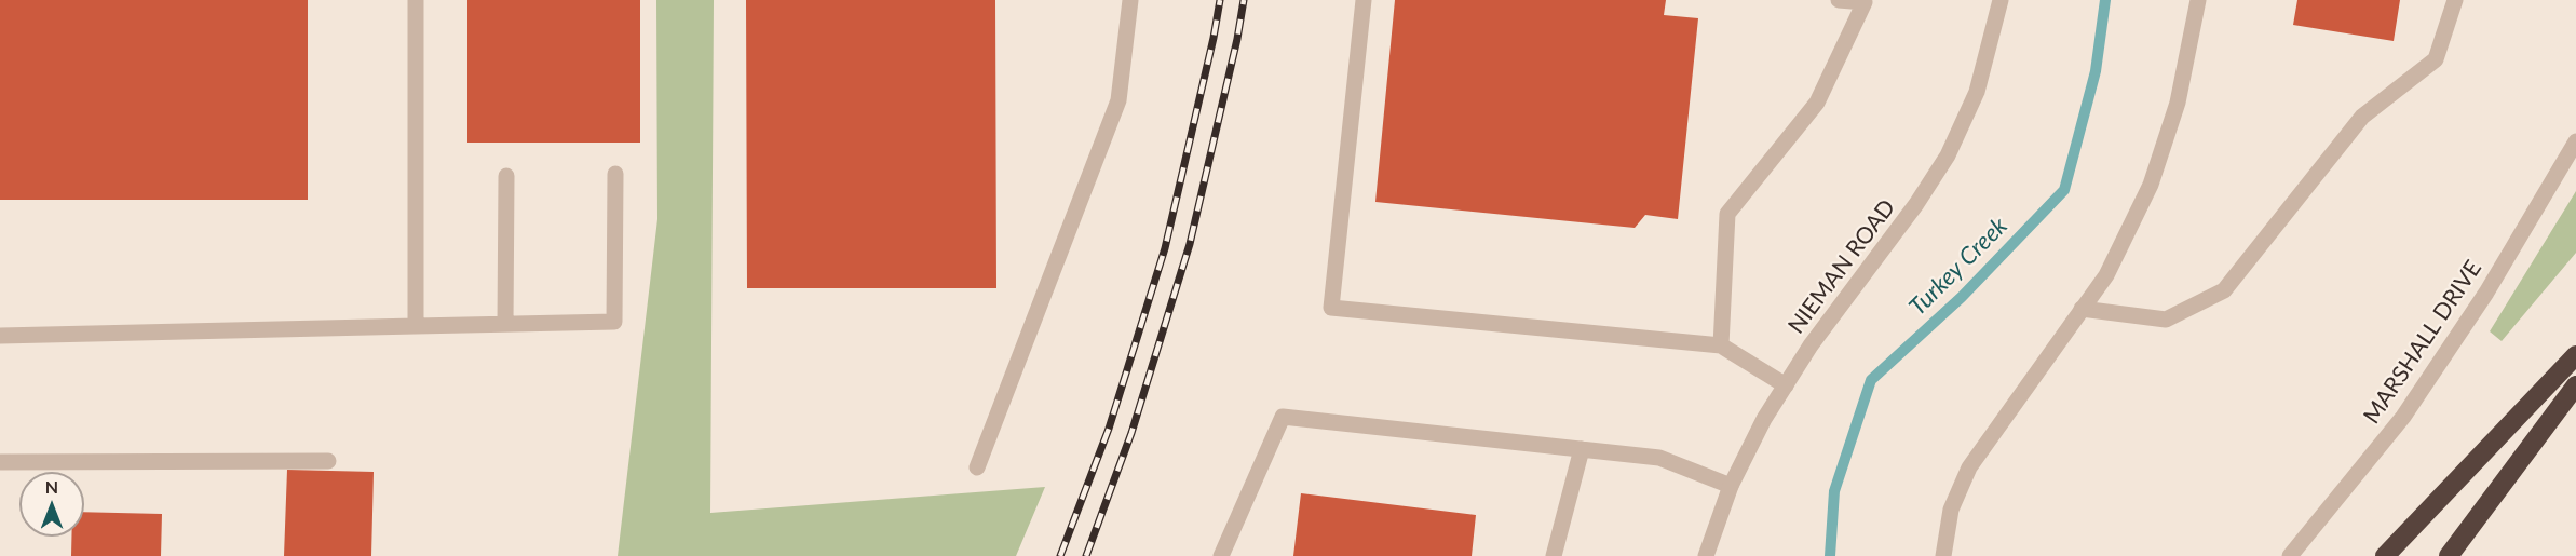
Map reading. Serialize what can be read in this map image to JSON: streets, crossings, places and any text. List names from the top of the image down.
{
  "streets": {
    "street": ["NIEMAN ROAD", "MARSHALL DRIVE"]
  },
  "water": ["Turkey Creek"],
  "north": "top"
}
